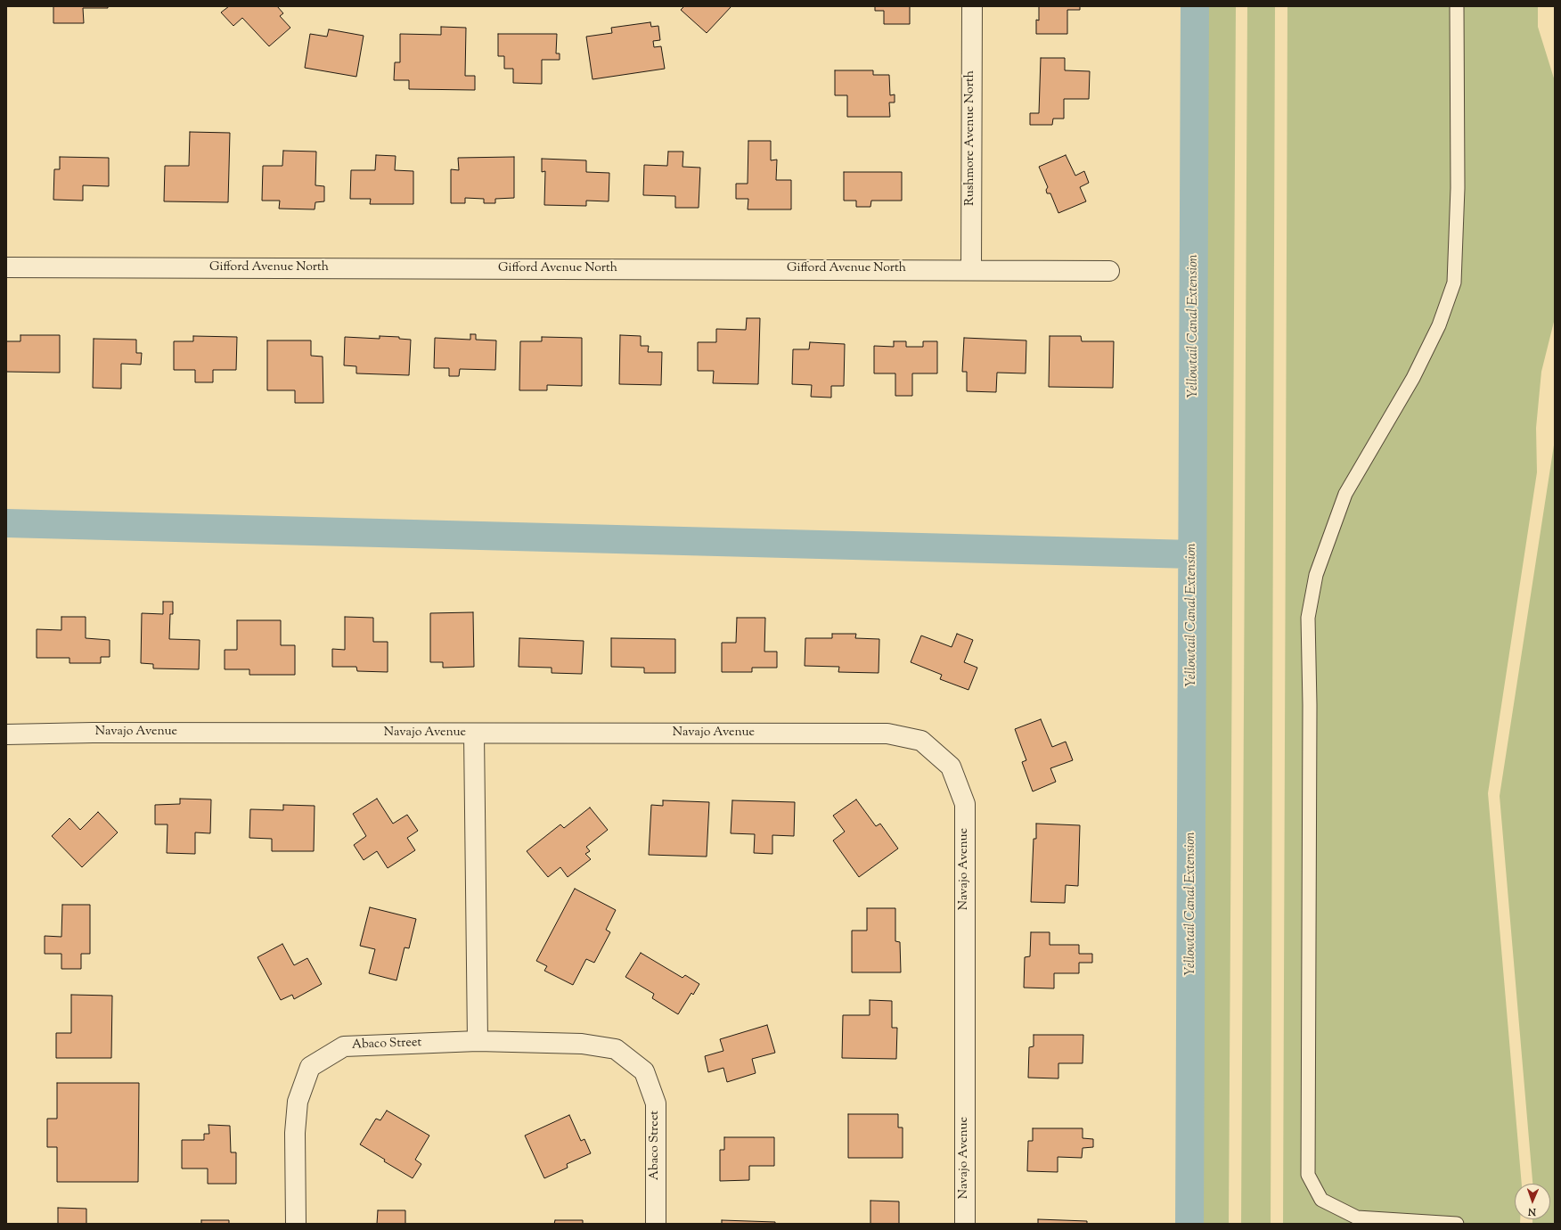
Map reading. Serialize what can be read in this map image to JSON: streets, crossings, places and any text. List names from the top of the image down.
{
  "streets": {
    "street": [
      "Rushmore Avenue North",
      "Gifford Avenue North",
      "Navajo Avenue",
      "Abaco Street"
    ]
  },
  "crossings": [
    ["Rushmore Avenue North", "Gifford Avenue North"]
  ],
  "water": ["Yellowtail Canal Extension"],
  "north": "bottom"
}
